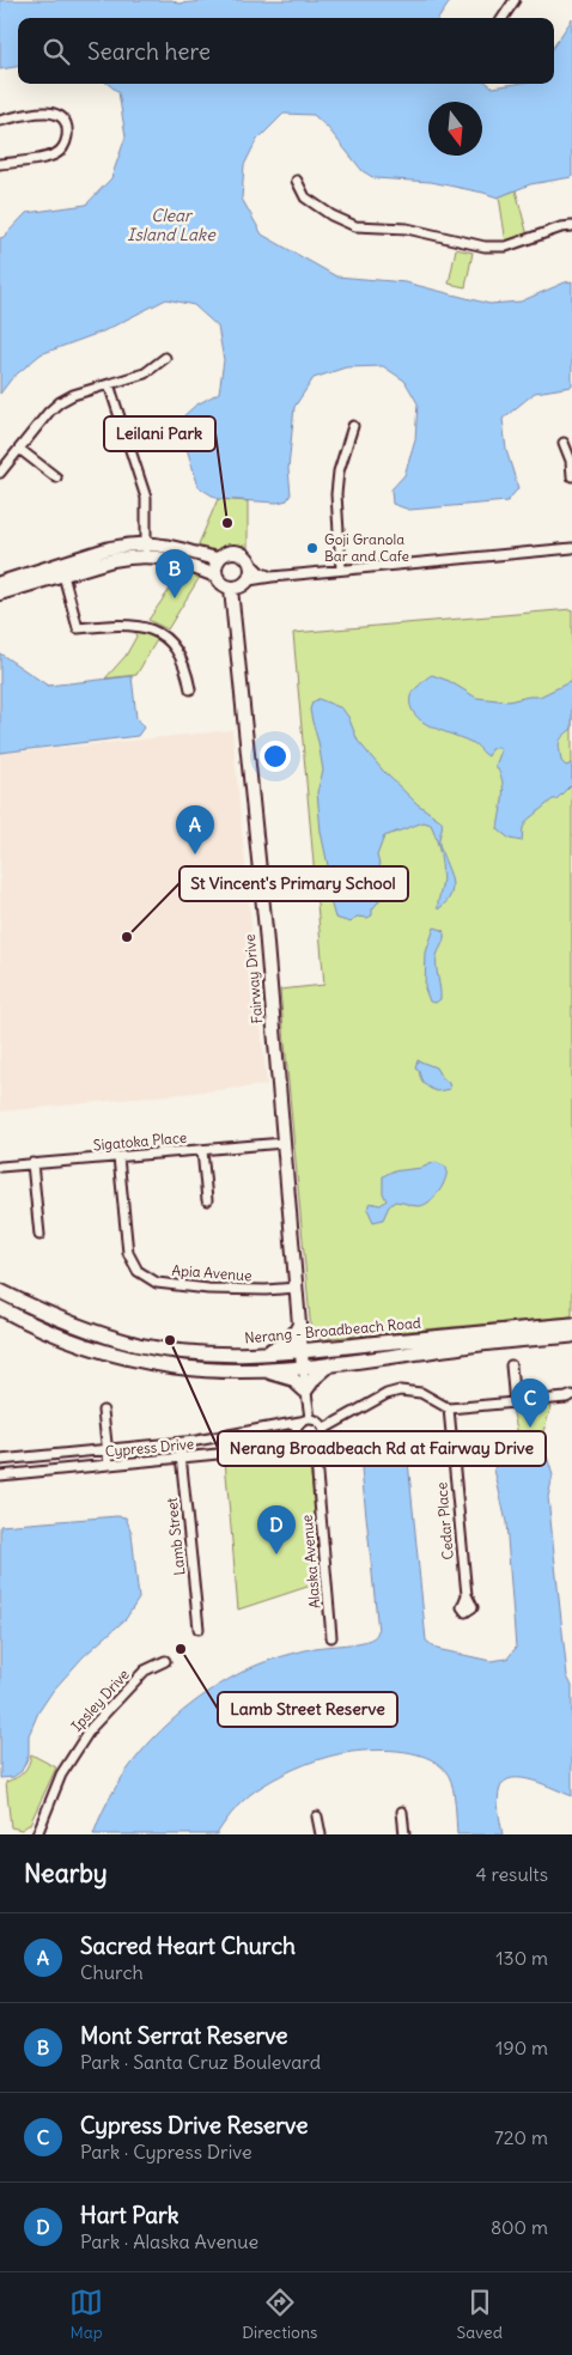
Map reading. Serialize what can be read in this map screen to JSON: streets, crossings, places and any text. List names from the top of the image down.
{
  "streets": {
    "main road": ["Nerang - Broadbeach Road"],
    "street": [
      "Fairway Drive",
      "Sigatoka Place",
      "Apia Avenue",
      "Cypress Drive",
      "Cedar Place",
      "Lamb Street",
      "Alaska Avenue",
      "Ipsley Drive"
    ]
  },
  "crossings": [
    ["Fairway Drive", "Sigatoka Place"],
    ["Fairway Drive", "Apia Avenue"],
    ["Fairway Drive", "Nerang - Broadbeach Road"],
    ["Sigatoka Place", "Apia Avenue"],
    ["Cypress Drive", "Lamb Street"],
    ["Cypress Drive", "Alaska Avenue"]
  ],
  "water": ["Clear Island Lake"],
  "places": [
    "Leilani Park",
    "Goji Granola Bar and Cafe",
    "St Vincent's Primary School",
    "Nerang Broadbeach Rd at Fairway Drive",
    "Lamb Street Reserve"
  ],
  "north": "bottom",
  "page": {
    "search": "Search here",
    "pins": [
      "B",
      "A",
      "C",
      "D"
    ],
    "heading": ["Nearby", "4 results"],
    "list": [
      {
        "mark": "A",
        "name": "Sacred Heart Church",
        "note": "Church",
        "value": "130 m"
      },
      {
        "mark": "B",
        "name": "Mont Serrat Reserve",
        "note": "Park · Santa Cruz Boulevard",
        "value": "190 m"
      },
      {
        "mark": "C",
        "name": "Cypress Drive Reserve",
        "note": "Park · Cypress Drive",
        "value": "720 m"
      },
      {
        "mark": "D",
        "name": "Hart Park",
        "note": "Park · Alaska Avenue",
        "value": "800 m"
      }
    ],
    "nav": ["Map", "Directions", "Saved"]
  }
}
